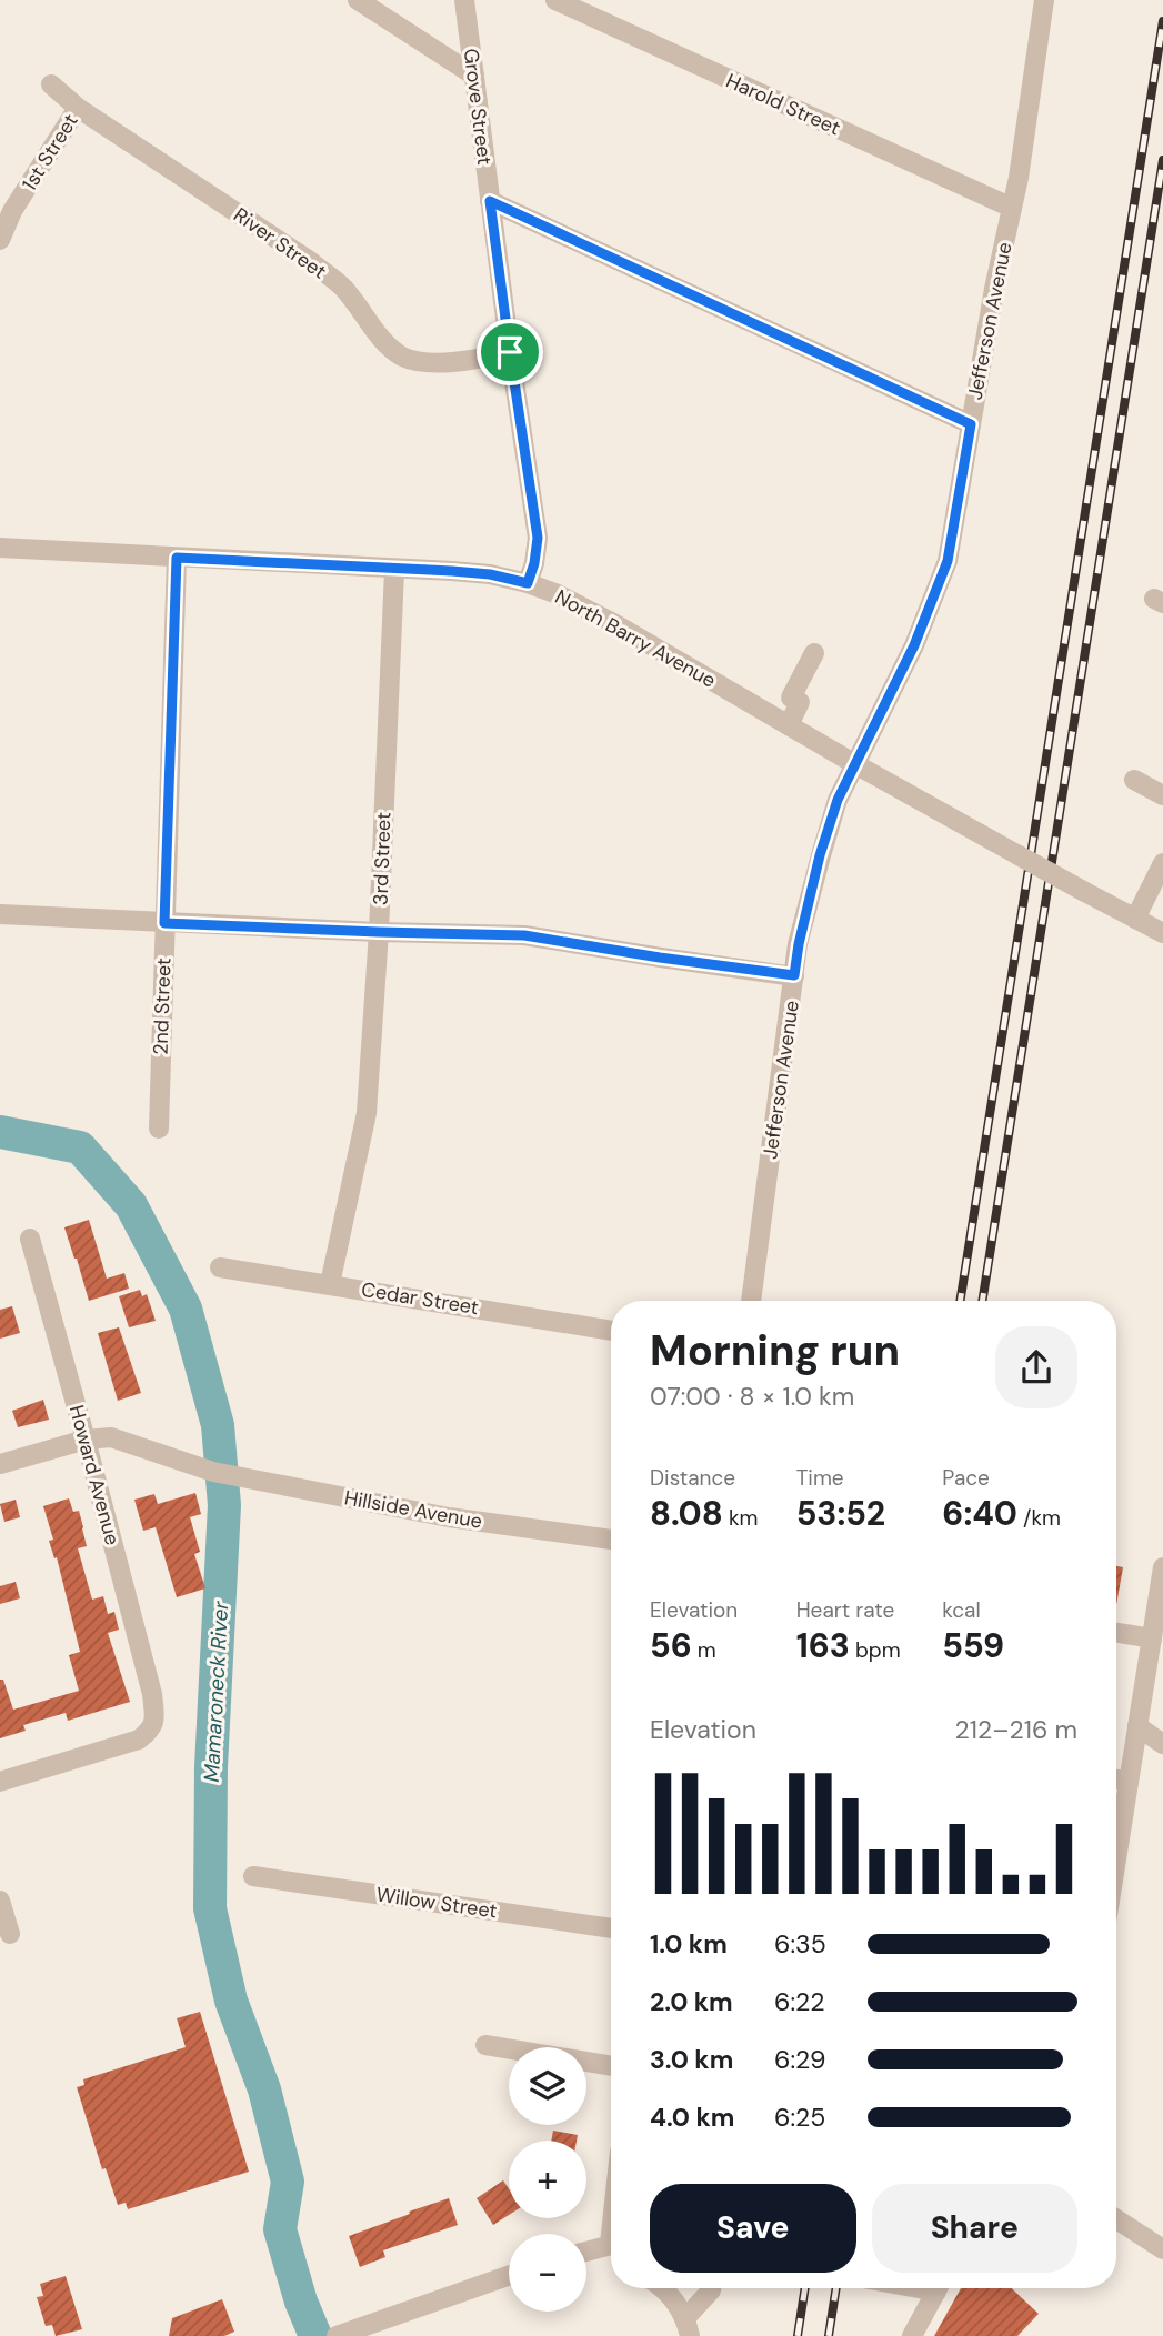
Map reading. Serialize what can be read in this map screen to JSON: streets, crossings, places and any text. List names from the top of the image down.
{
  "streets": {
    "street": [
      "Harold Street",
      "Grove Street",
      "1st Street",
      "River Street",
      "Jefferson Avenue",
      "North Barry Avenue",
      "3rd Street",
      "2nd Street",
      "Cedar Street",
      "Howard Avenue",
      "Hillside Avenue",
      "Willow Street"
    ]
  },
  "crossings": [
    ["Harold Street", "Jefferson Avenue"],
    ["Grove Street", "River Street"],
    ["Grove Street", "North Barry Avenue"],
    ["1st Street", "River Street"],
    ["Jefferson Avenue", "North Barry Avenue"],
    ["North Barry Avenue", "3rd Street"],
    ["North Barry Avenue", "2nd Street"],
    ["3rd Street", "Cedar Street"],
    ["Howard Avenue", "Hillside Avenue"]
  ],
  "water": ["Mamaroneck River"],
  "page": {
    "heading": ["Morning run", "07:00 · 8 × 1.0 km"],
    "stats": [
      ["Distance", "8.08 km"],
      ["Time", "53:52"],
      ["Pace", "6:40 /km"],
      ["Elevation", "56 m"],
      ["Heart rate", "163 bpm"],
      ["kcal", "559"]
    ],
    "chart": ["Elevation", "212–216 m"],
    "list": [
      {
        "name": "1.0 km",
        "note": "6:35"
      },
      {
        "name": "2.0 km",
        "note": "6:22"
      },
      {
        "name": "3.0 km",
        "note": "6:29"
      },
      {
        "name": "4.0 km",
        "note": "6:25"
      }
    ],
    "map_buttons": ["+", "−"],
    "buttons": ["Save", "Share"]
  }
}
